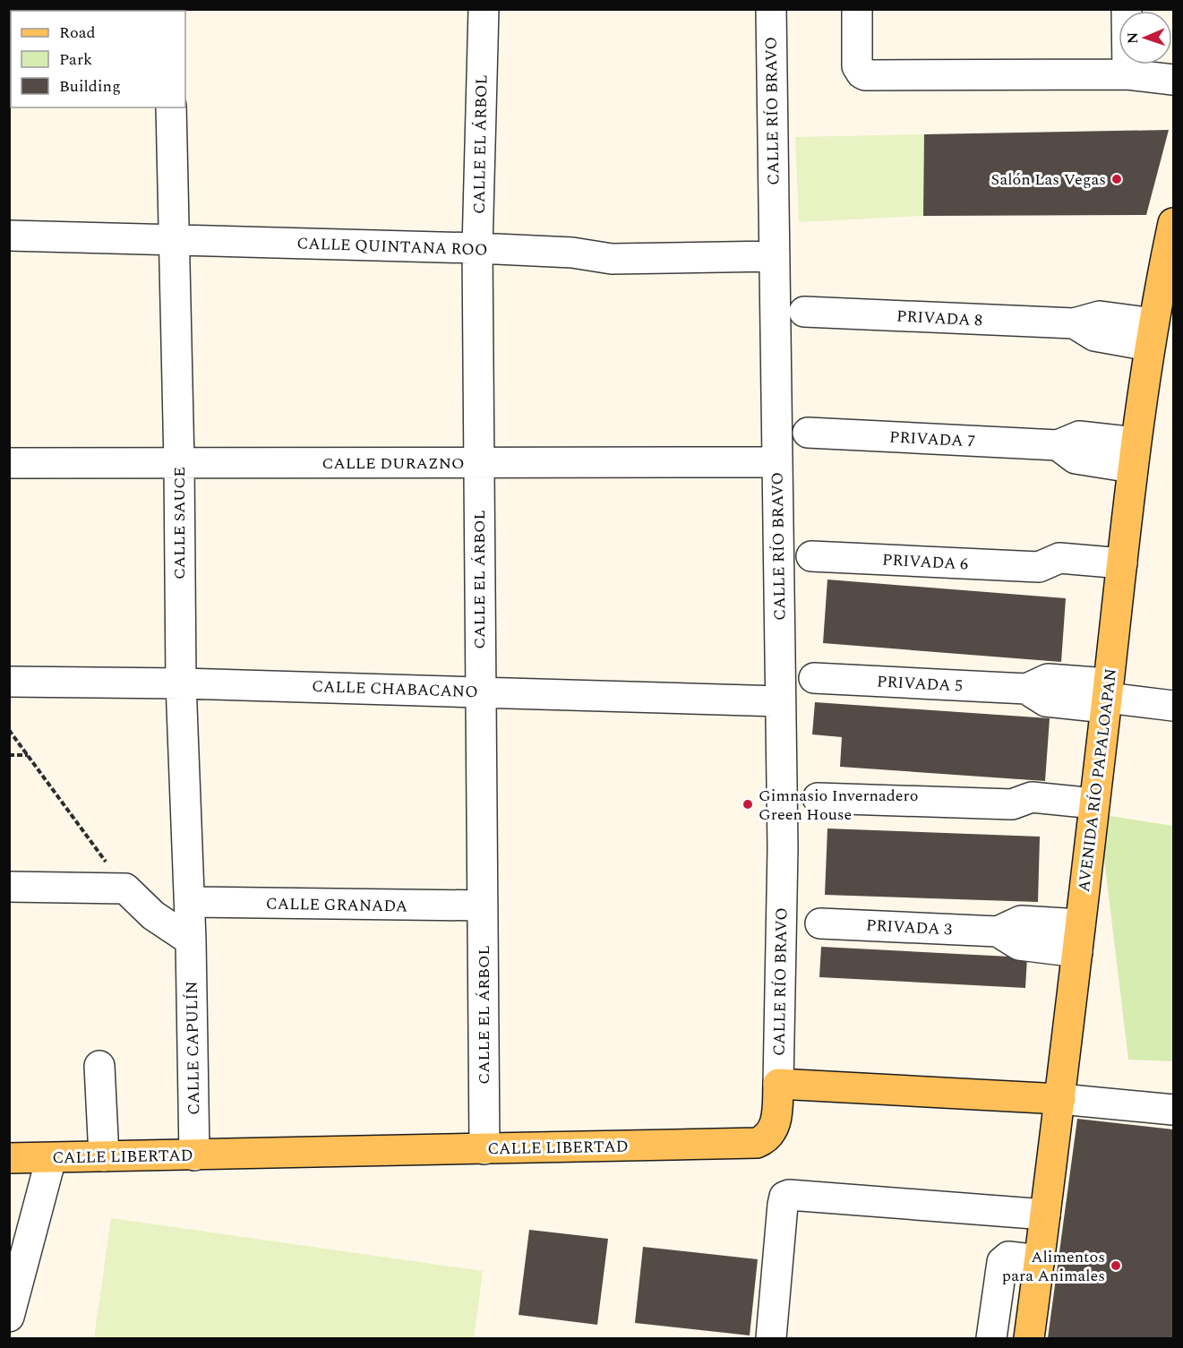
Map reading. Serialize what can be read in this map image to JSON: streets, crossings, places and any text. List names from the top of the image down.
{
  "streets": {
    "main road": ["AVENIDA RÍO PAPALOAPAN", "CALLE LIBERTAD"],
    "street": [
      "CALLE RÍO BRAVO",
      "CALLE EL ÁRBOL",
      "CALLE QUINTANA ROO",
      "PRIVADA 8",
      "PRIVADA 7",
      "CALLE DURAZNO",
      "CALLE SAUCE",
      "PRIVADA 6",
      "PRIVADA 5",
      "CALLE CHABACANO",
      "CALLE GRANADA",
      "PRIVADA 3",
      "CALLE CAPULÍN"
    ]
  },
  "crossings": [
    ["CALLE RÍO BRAVO", "CALLE QUINTANA ROO"],
    ["CALLE RÍO BRAVO", "CALLE DURAZNO"],
    ["CALLE RÍO BRAVO", "CALLE CHABACANO"],
    ["CALLE RÍO BRAVO", "CALLE LIBERTAD"],
    ["CALLE EL ÁRBOL", "CALLE QUINTANA ROO"],
    ["CALLE EL ÁRBOL", "CALLE DURAZNO"],
    ["CALLE EL ÁRBOL", "CALLE CHABACANO"],
    ["CALLE EL ÁRBOL", "CALLE GRANADA"],
    ["CALLE EL ÁRBOL", "CALLE LIBERTAD"],
    ["CALLE QUINTANA ROO", "CALLE SAUCE"],
    ["PRIVADA 8", "AVENIDA RÍO PAPALOAPAN"],
    ["PRIVADA 7", "AVENIDA RÍO PAPALOAPAN"],
    ["CALLE DURAZNO", "CALLE SAUCE"],
    ["CALLE SAUCE", "CALLE CHABACANO"],
    ["CALLE SAUCE", "CALLE GRANADA"],
    ["CALLE SAUCE", "CALLE CAPULÍN"],
    ["PRIVADA 6", "AVENIDA RÍO PAPALOAPAN"],
    ["PRIVADA 5", "AVENIDA RÍO PAPALOAPAN"],
    ["AVENIDA RÍO PAPALOAPAN", "PRIVADA 3"],
    ["CALLE CAPULÍN", "CALLE LIBERTAD"]
  ],
  "places": ["Salón Las Vegas", "Gimnasio Invernadero Green House", "Alimentos para Animales"],
  "legend": ["Road", "Park", "Building"],
  "north": "left"
}
